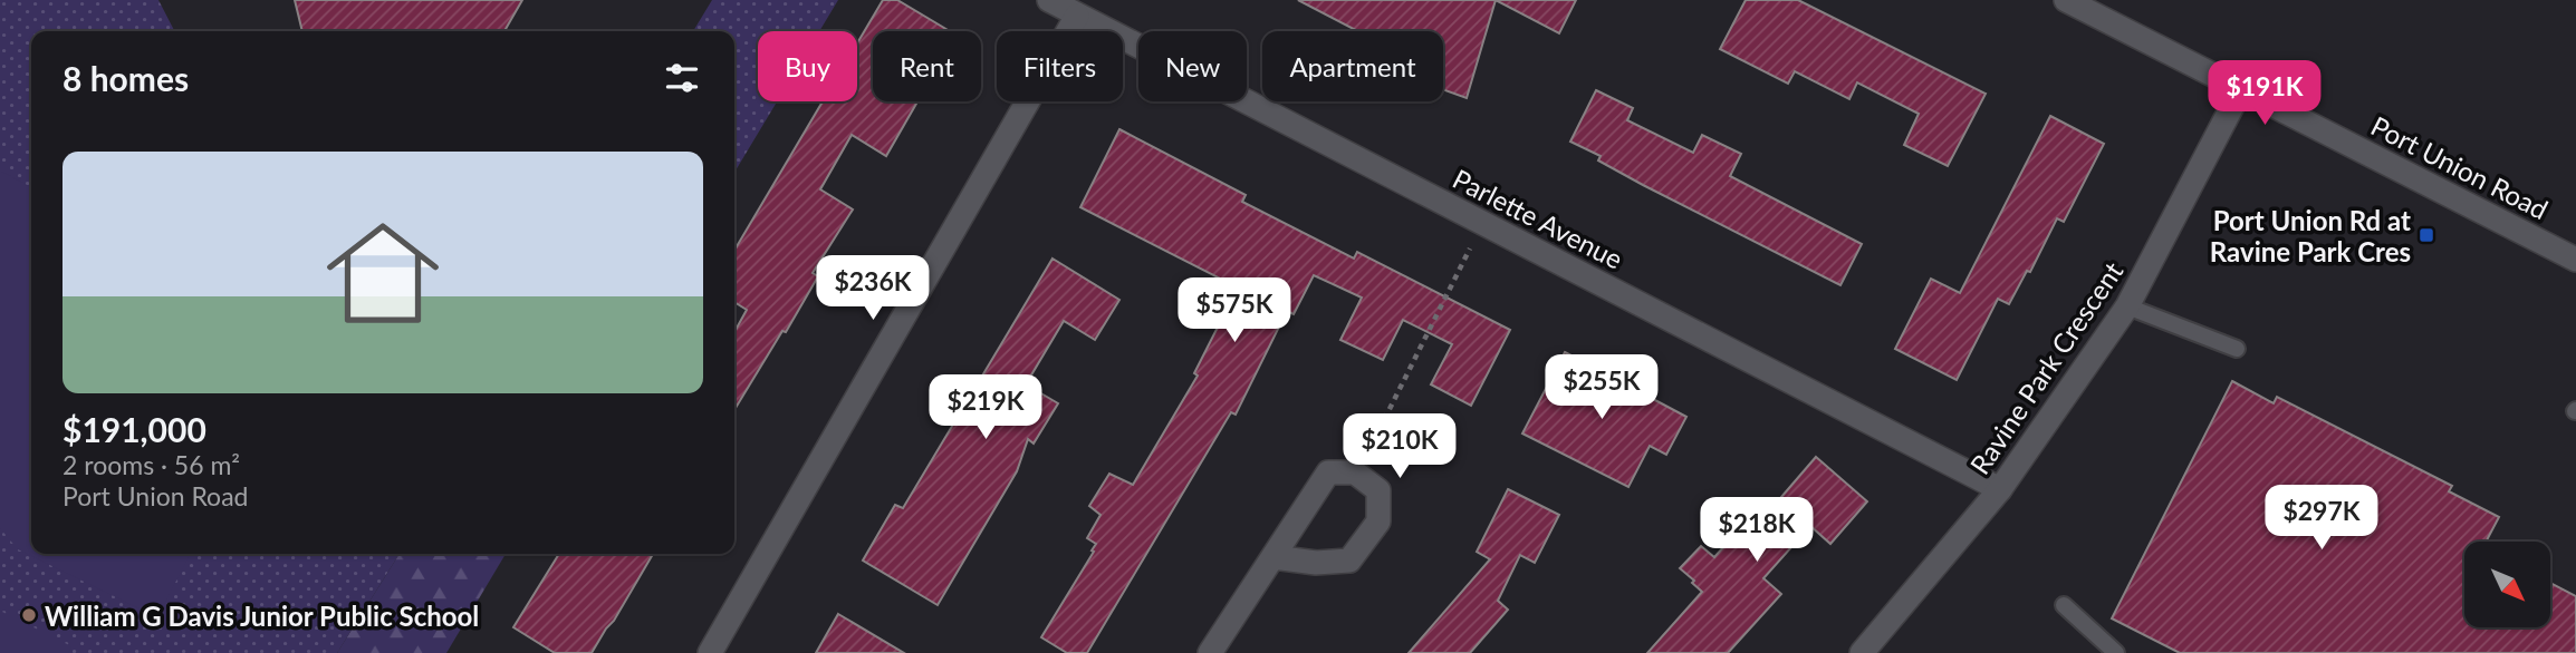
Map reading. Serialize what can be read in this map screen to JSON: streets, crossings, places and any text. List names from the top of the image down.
{
  "streets": {
    "street": ["Port Union Road", "Parlette Avenue", "Ravine Park Crescent"]
  },
  "crossings": [
    ["Port Union Road", "Ravine Park Crescent"],
    ["Parlette Avenue", "Ravine Park Crescent"]
  ],
  "places": {
    "transit": ["Port Union Rd at Ravine Park Cres"],
    "other": ["William G Davis Junior Public School"]
  },
  "north": "bottom right",
  "page": {
    "chip": [
      "Buy",
      "Rent",
      "Filters",
      "New",
      "Apartment"
    ],
    "heading": "8 homes",
    "price": [
      "$191K",
      "$236K",
      "$575K",
      "$255K",
      "$219K",
      "$210K",
      "$297K",
      "$218K"
    ],
    "list": [
      {
        "name": "$191,000",
        "note": "2 rooms · 56 m² · Port Union Road"
      }
    ]
  }
}
